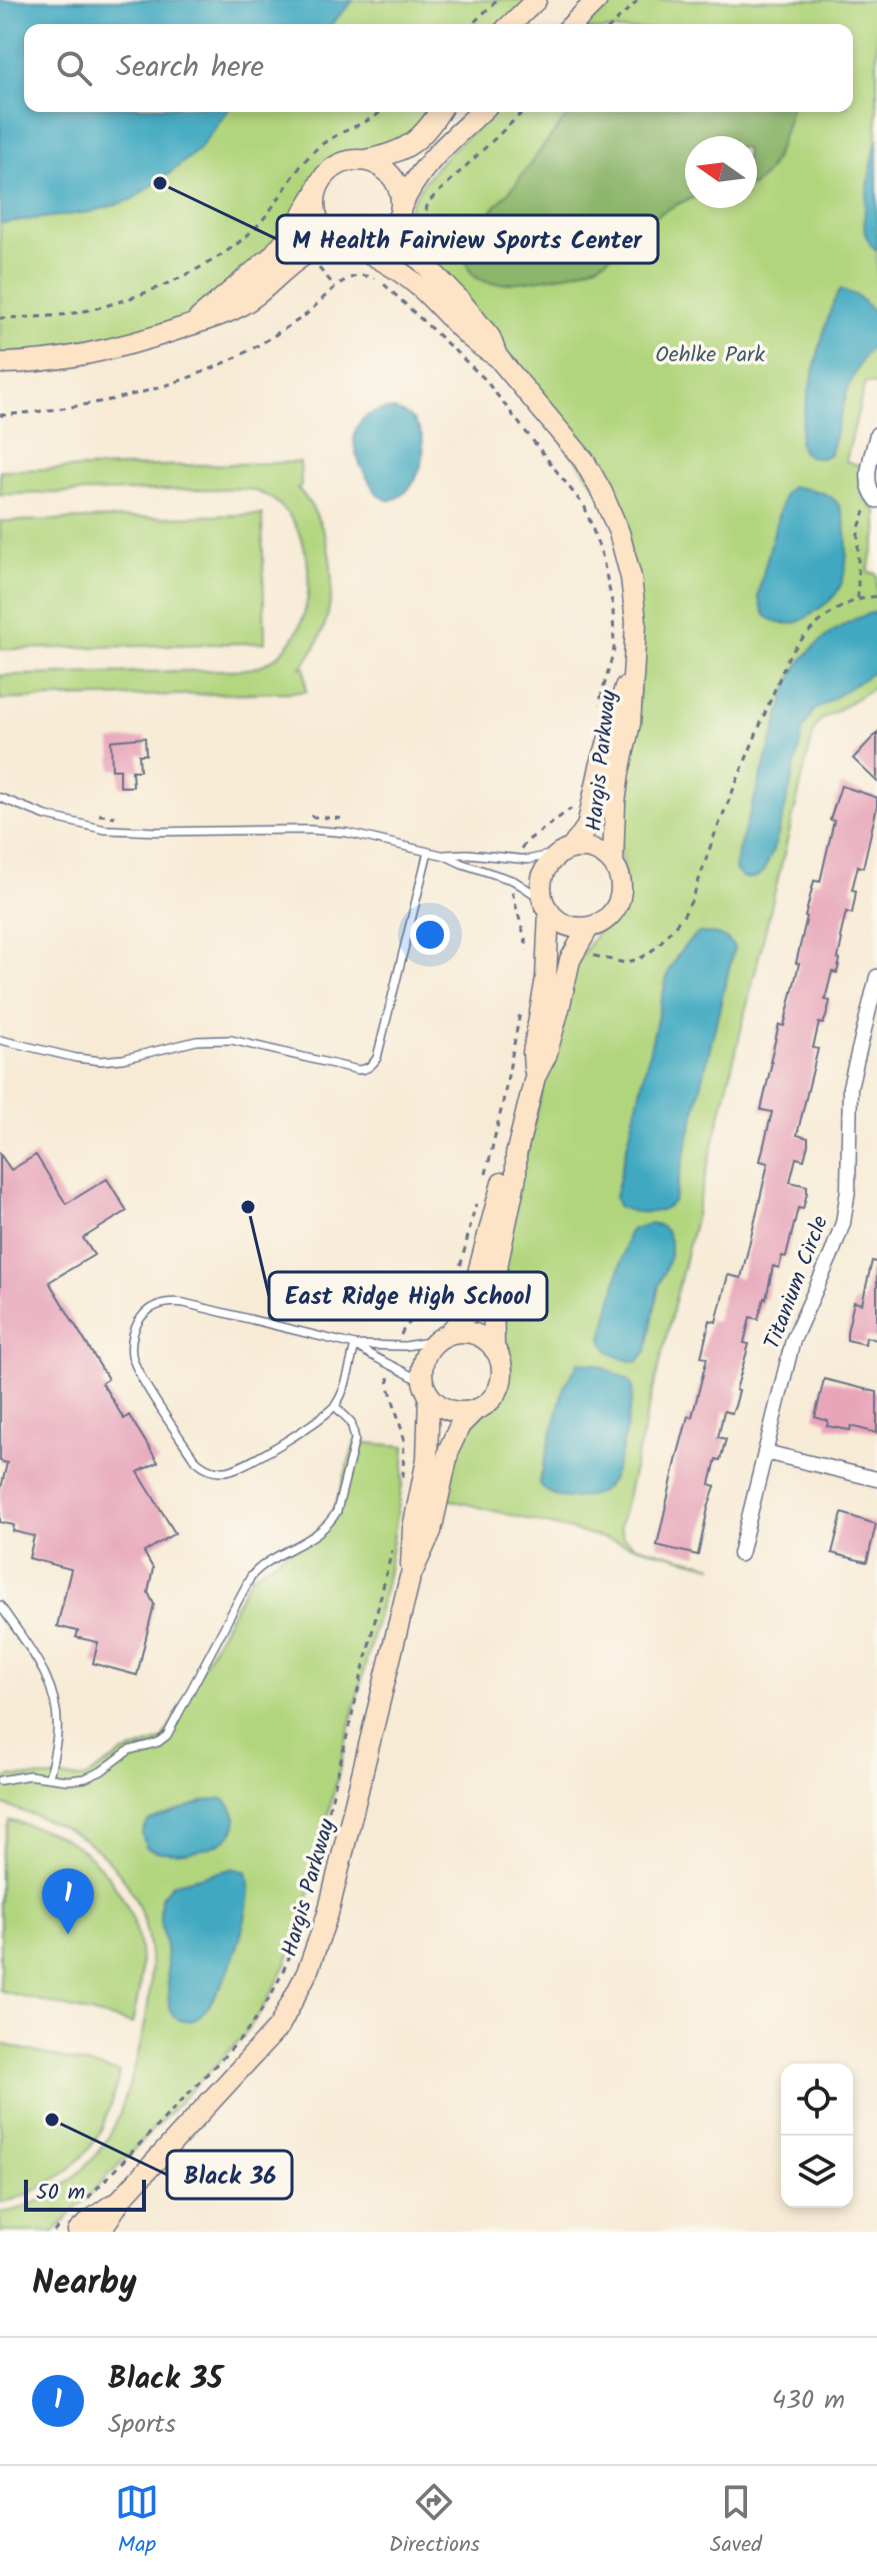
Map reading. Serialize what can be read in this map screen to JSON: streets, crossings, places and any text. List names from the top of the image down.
{
  "streets": {
    "street": ["Hargis Parkway", "Titanium Circle"]
  },
  "parks": ["Oehlke Park"],
  "places": ["M Health Fairview Sports Center", "East Ridge High School", "Black 36"],
  "scale_bar": "50 m",
  "north": "left",
  "page": {
    "search": "Search here",
    "pins": "1",
    "scale": "50 m",
    "heading": "Nearby",
    "list": [
      {
        "mark": "1",
        "name": "Black 35",
        "note": "Sports",
        "value": "430 m"
      }
    ],
    "nav": ["Map", "Directions", "Saved"]
  }
}
